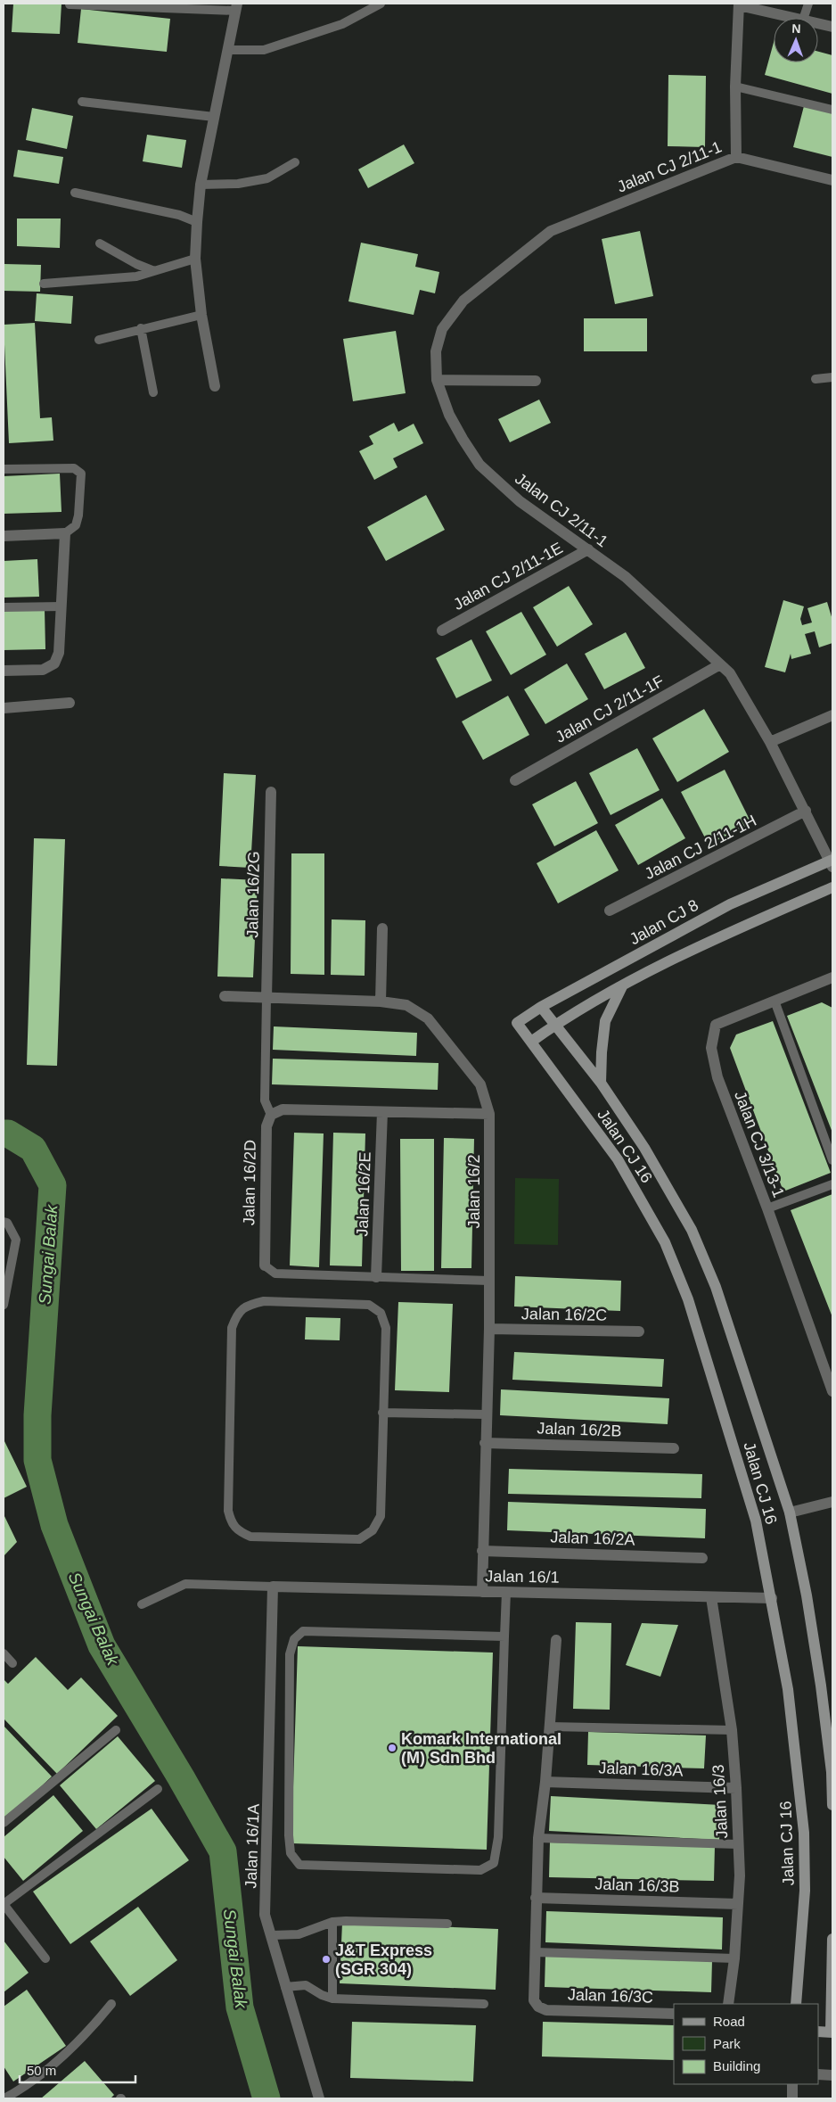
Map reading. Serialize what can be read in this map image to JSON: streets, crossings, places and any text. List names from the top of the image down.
{
  "streets": {
    "street": [
      "Jalan CJ 2/11-1",
      "Jalan CJ 2/11-1E",
      "Jalan CJ 2/11-1F",
      "Jalan CJ 2/11-1H",
      "Jalan 16/2G",
      "Jalan CJ 8",
      "Jalan CJ 3/13-1",
      "Jalan CJ 16",
      "Jalan 16/2D",
      "Jalan 16/2",
      "Jalan 16/2E",
      "Jalan 16/2C",
      "Jalan 16/2B",
      "Jalan 16/2A",
      "Jalan 16/1",
      "Jalan 16/3A",
      "Jalan 16/3",
      "Jalan 16/1A",
      "Jalan 16/3B",
      "Jalan 16/3C"
    ]
  },
  "crossings": [
    ["Jalan CJ 2/11-1", "Jalan CJ 2/11-1E"],
    ["Jalan CJ 2/11-1", "Jalan CJ 2/11-1F"],
    ["Jalan CJ 2/11-1", "Jalan CJ 2/11-1H"],
    ["Jalan CJ 2/11-1", "Jalan CJ 8"],
    ["Jalan 16/2G", "Jalan 16/2"],
    ["Jalan CJ 8", "Jalan CJ 16"],
    ["Jalan CJ 16", "Jalan 16/1"],
    ["Jalan 16/2", "Jalan 16/2C"],
    ["Jalan 16/2", "Jalan 16/2B"],
    ["Jalan 16/2", "Jalan 16/2A"],
    ["Jalan 16/2", "Jalan 16/1"],
    ["Jalan 16/1", "Jalan 16/3"],
    ["Jalan 16/1", "Jalan 16/1A"],
    ["Jalan 16/3A", "Jalan 16/3"],
    ["Jalan 16/3", "Jalan 16/3B"]
  ],
  "water": ["Sungai Balak"],
  "places": ["Komark International (M) Sdn Bhd", "J&T Express (SGR 304)"],
  "legend": ["Road", "Park", "Building"],
  "scale_bar": "50 m",
  "north": "top"
}
